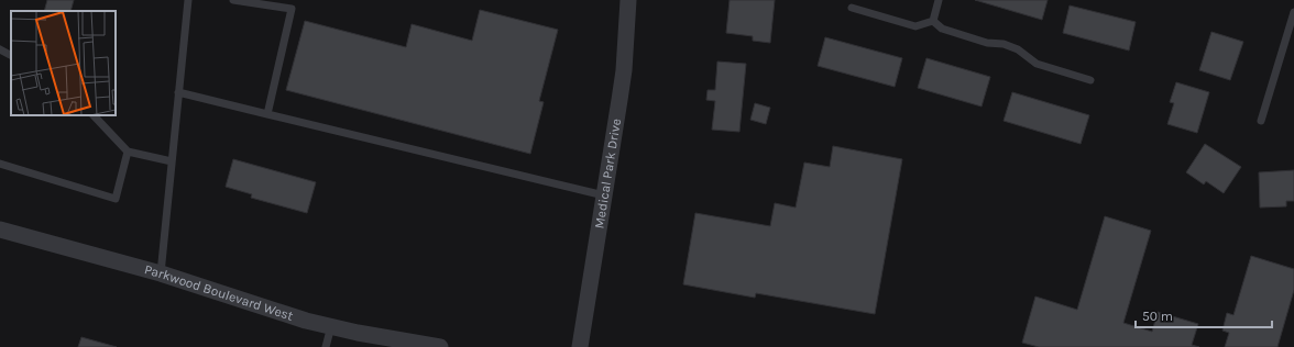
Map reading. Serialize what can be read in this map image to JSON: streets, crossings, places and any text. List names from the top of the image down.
{
  "streets": {
    "street": ["Medical Park Drive", "Parkwood Boulevard West"]
  },
  "scale_bar": "50 m"
}
